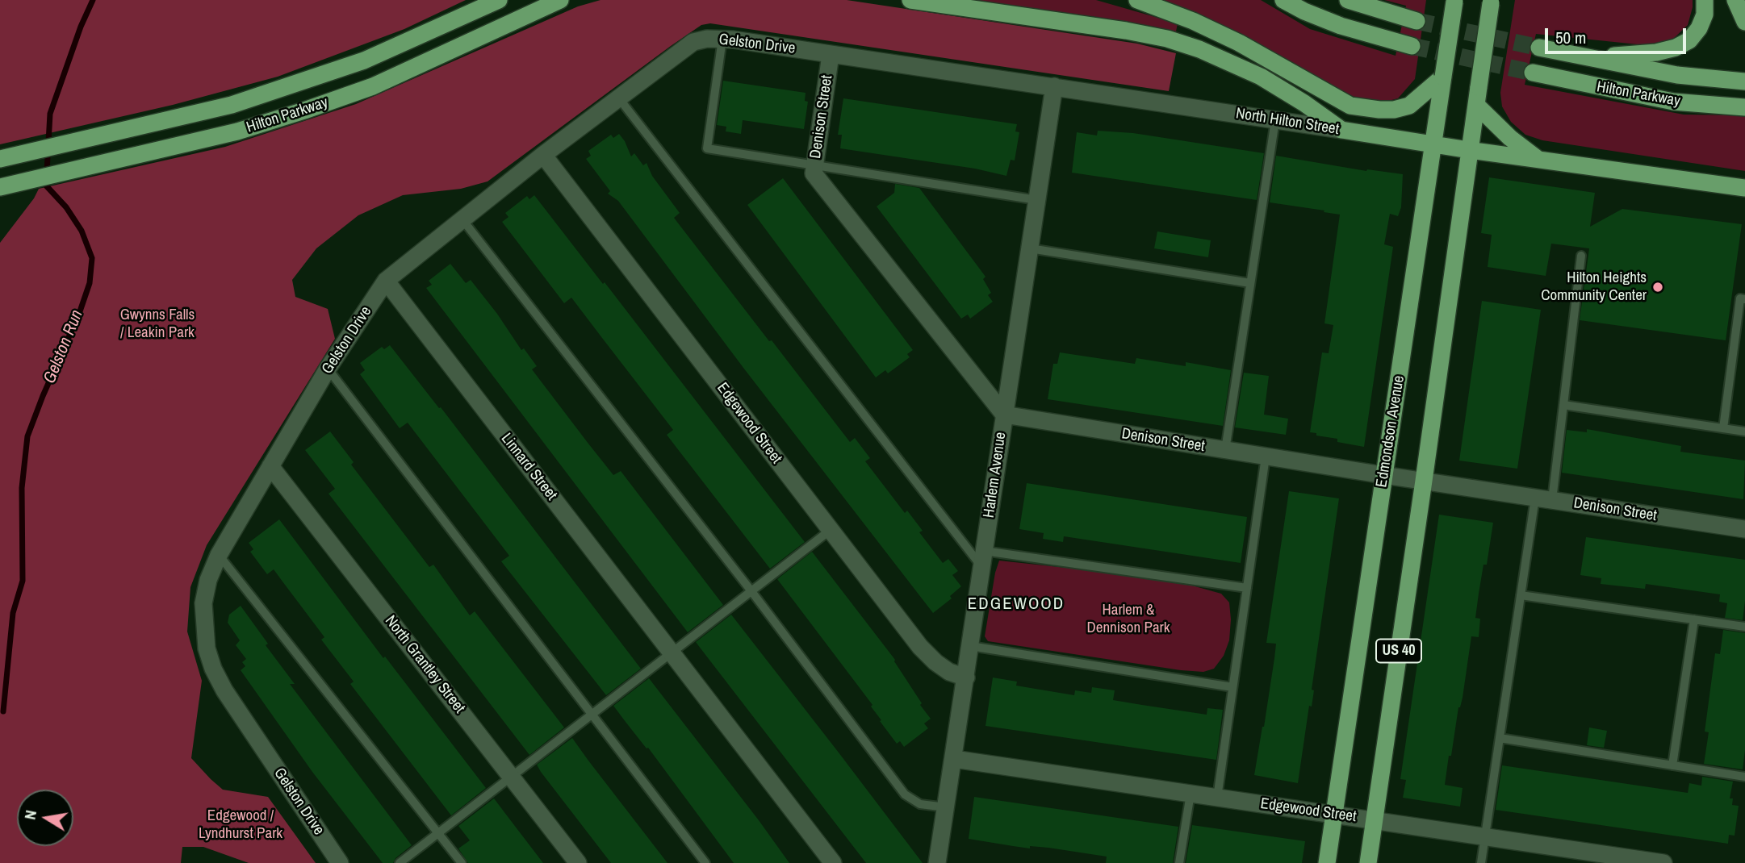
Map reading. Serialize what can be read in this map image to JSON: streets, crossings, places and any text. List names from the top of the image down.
{
  "streets": {
    "main road": [
      "Hilton Parkway",
      "North Hilton Street",
      "Edmondson Avenue",
      "US 40"
    ],
    "street": [
      "Gelston Drive",
      "Denison Street",
      "Edgewood Street",
      "Linnard Street",
      "Harlem Avenue",
      "North Grantley Street"
    ]
  },
  "crossings": [
    ["Gelston Drive", "Denison Street"],
    ["Gelston Drive", "North Hilton Street"],
    ["Gelston Drive", "Edgewood Street"],
    ["Gelston Drive", "Linnard Street"],
    ["Gelston Drive", "North Grantley Street"],
    ["Denison Street", "North Hilton Street"],
    ["Denison Street", "Edmondson Avenue"],
    ["Denison Street", "Harlem Avenue"],
    ["Denison Street", "US 40"],
    ["North Hilton Street", "Edmondson Avenue"],
    ["North Hilton Street", "Harlem Avenue"],
    ["North Hilton Street", "US 40"],
    ["Edgewood Street", "Edmondson Avenue"],
    ["Edgewood Street", "Harlem Avenue"],
    ["Edgewood Street", "US 40"]
  ],
  "districts": ["EDGEWOOD"],
  "water": ["Gelston Run"],
  "parks": ["Gwynns Falls / Leakin Park", "Harlem & Dennison Park", "Edgewood / Lyndhurst Park"],
  "places": ["Hilton Heights Community Center"],
  "scale_bar": "50 m",
  "north": "left"
}
